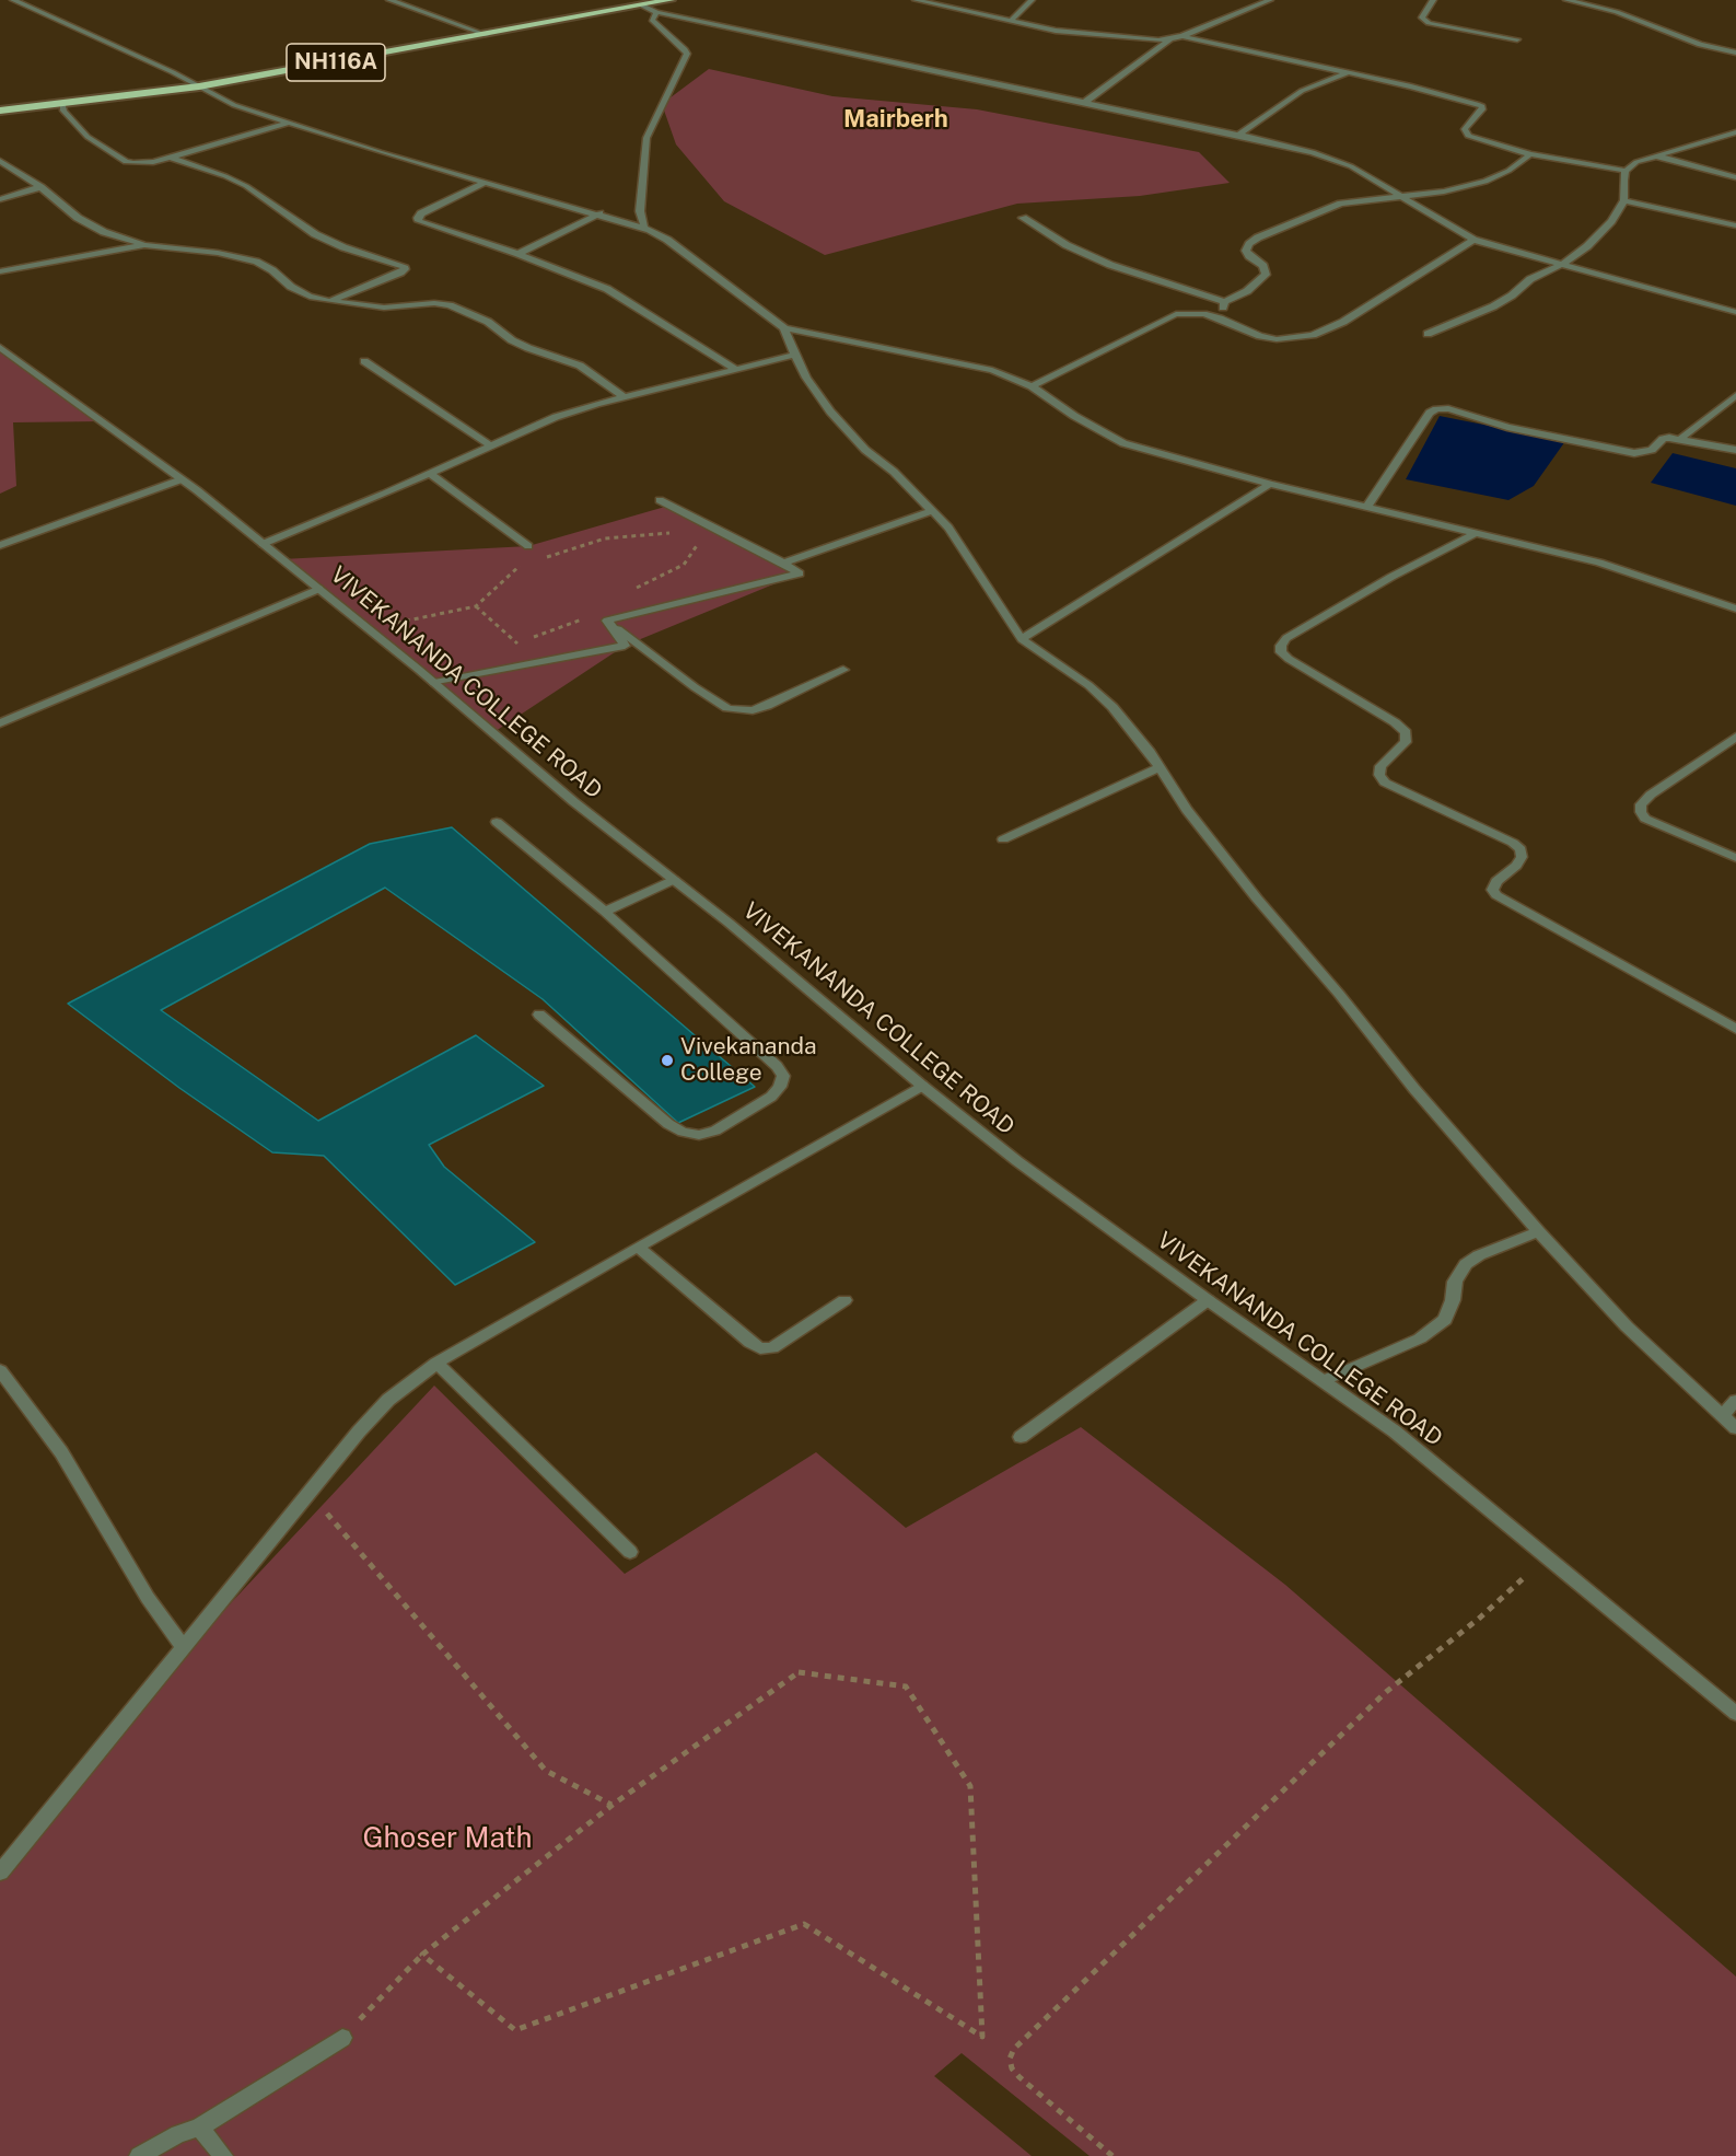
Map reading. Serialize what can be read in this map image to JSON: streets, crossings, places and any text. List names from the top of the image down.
{
  "streets": {
    "highway": ["NH116A"],
    "street": ["VIVEKANANDA COLLEGE ROAD"]
  },
  "districts": ["Mairberh"],
  "parks": ["Ghoser Math"],
  "places": ["Vivekananda College"]
}
